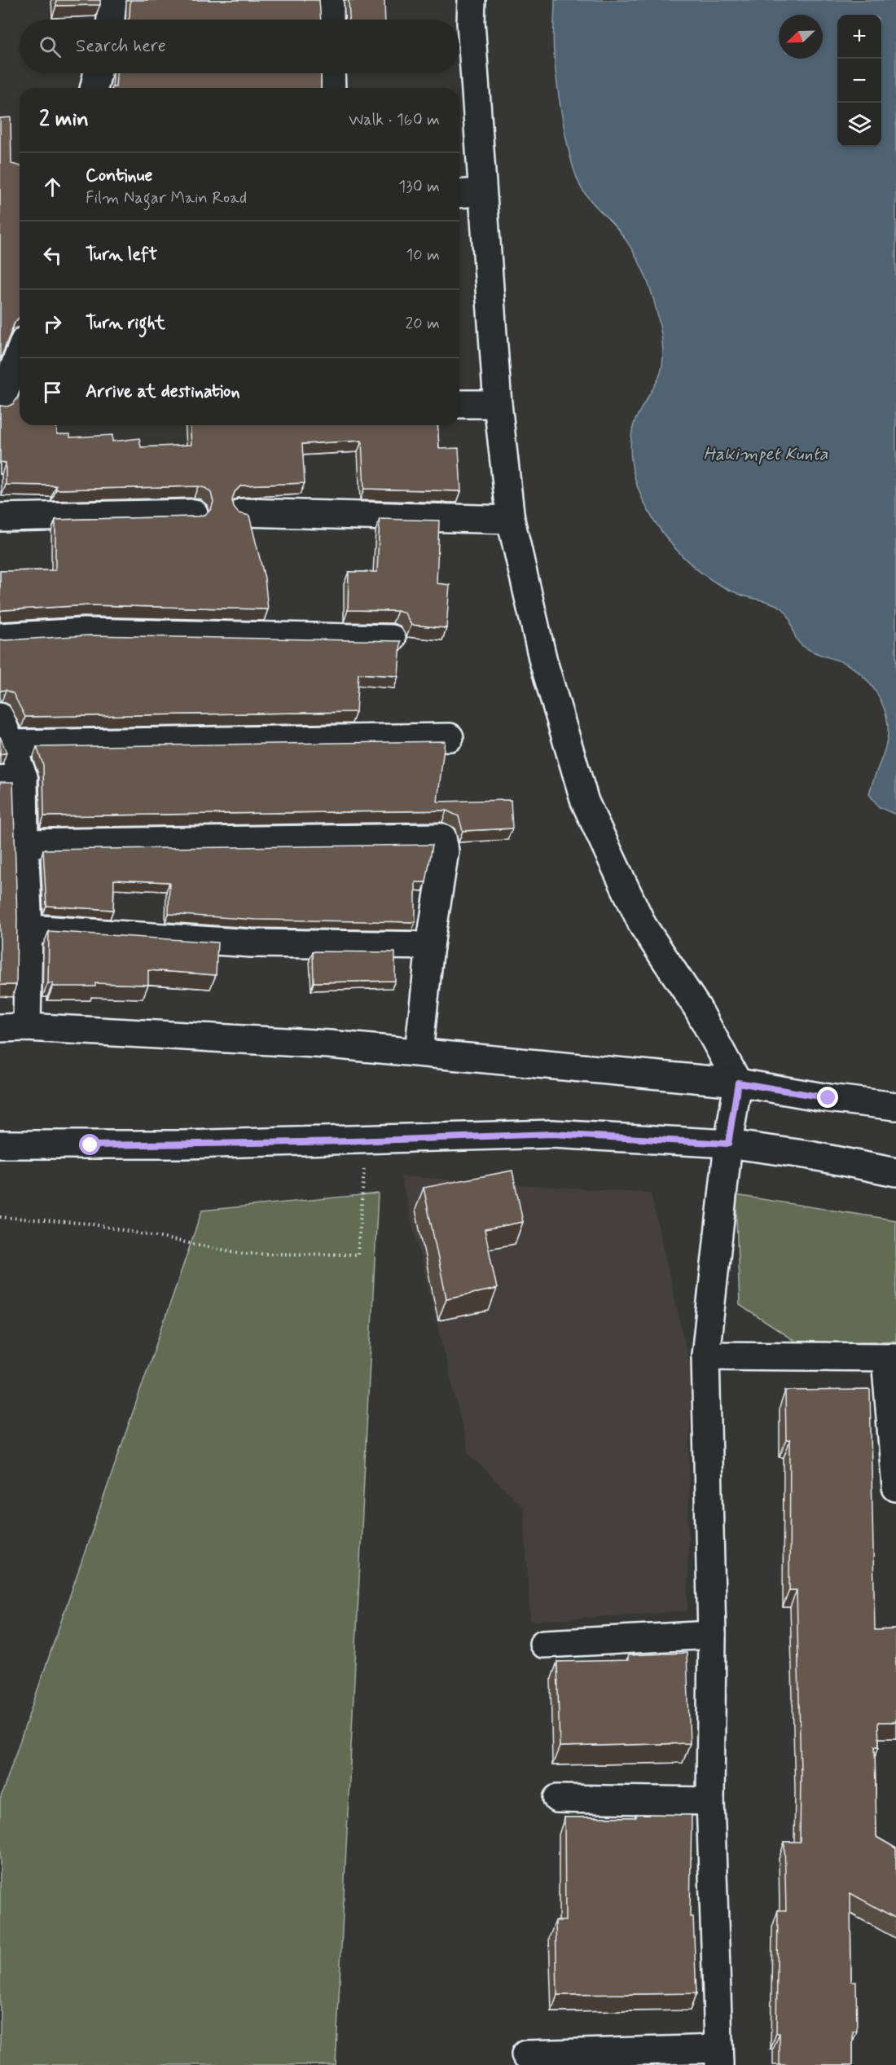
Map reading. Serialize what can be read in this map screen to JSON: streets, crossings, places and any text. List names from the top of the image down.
{
  "water": ["Hakimpet Kunta"],
  "north": "bottom left",
  "page": {
    "map_buttons": ["+", "−"],
    "search": "Search here",
    "heading": ["2 min", "Walk · 160 m"],
    "list": [
      ["Continue", "Film Nagar Main Road", "130 m"],
      ["Turn left", "10 m"],
      ["Turn right", "20 m"],
      "Arrive at destination"
    ]
  }
}
